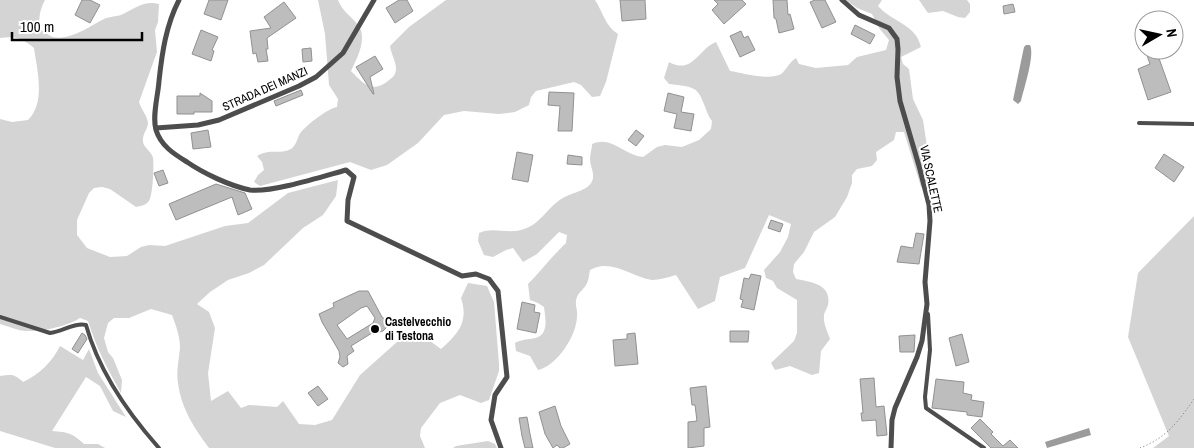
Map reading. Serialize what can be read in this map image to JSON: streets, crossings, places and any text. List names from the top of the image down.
{
  "streets": {
    "street": ["STRADA DEI MANZI", "VIA SCALETTE"]
  },
  "places": ["Castelvecchio di Testona"],
  "scale_bar": "100 m",
  "north": "right"
}
